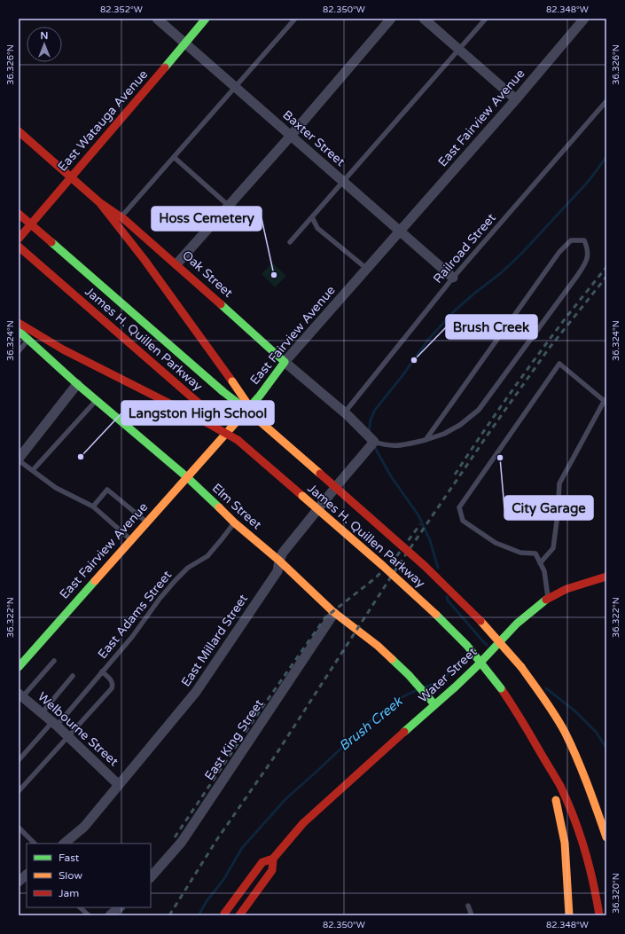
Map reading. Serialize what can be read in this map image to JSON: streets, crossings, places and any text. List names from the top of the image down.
{
  "streets": {
    "main road": [
      "East Fairview Avenue",
      "East Watauga Avenue",
      "Oak Street",
      "James H. Quillen Parkway",
      "Elm Street",
      "Water Street"
    ],
    "street": [
      "Baxter Street",
      "East Millard Street",
      "Welbourne Street",
      "East King Street"
    ],
    "lane": ["Railroad Street", "East Adams Street"]
  },
  "crossings": [
    ["East Fairview Avenue", "Baxter Street"],
    ["East Fairview Avenue", "Oak Street"],
    ["East Fairview Avenue", "Elm Street"],
    ["East Watauga Avenue", "Baxter Street"],
    ["East Watauga Avenue", "Oak Street"],
    ["Baxter Street", "Railroad Street"],
    ["Railroad Street", "Oak Street"],
    ["Oak Street", "East Millard Street"],
    ["Elm Street", "East Adams Street"],
    ["Elm Street", "East Millard Street"],
    ["Elm Street", "Water Street"],
    ["Elm Street", "East King Street"],
    ["East Adams Street", "Welbourne Street"],
    ["East Millard Street", "Welbourne Street"]
  ],
  "water": ["Brush Creek"],
  "places": [
    "Hoss Cemetery",
    "Brush Creek",
    "Langston High School",
    "City Garage"
  ],
  "legend": ["Fast", "Slow", "Jam"],
  "north": "top",
  "coordinates": [
    "82.352°W",
    "82.350°W",
    "82.348°W",
    "36.326°N",
    "36.324°N",
    "36.322°N",
    "36.320°N"
  ]
}
